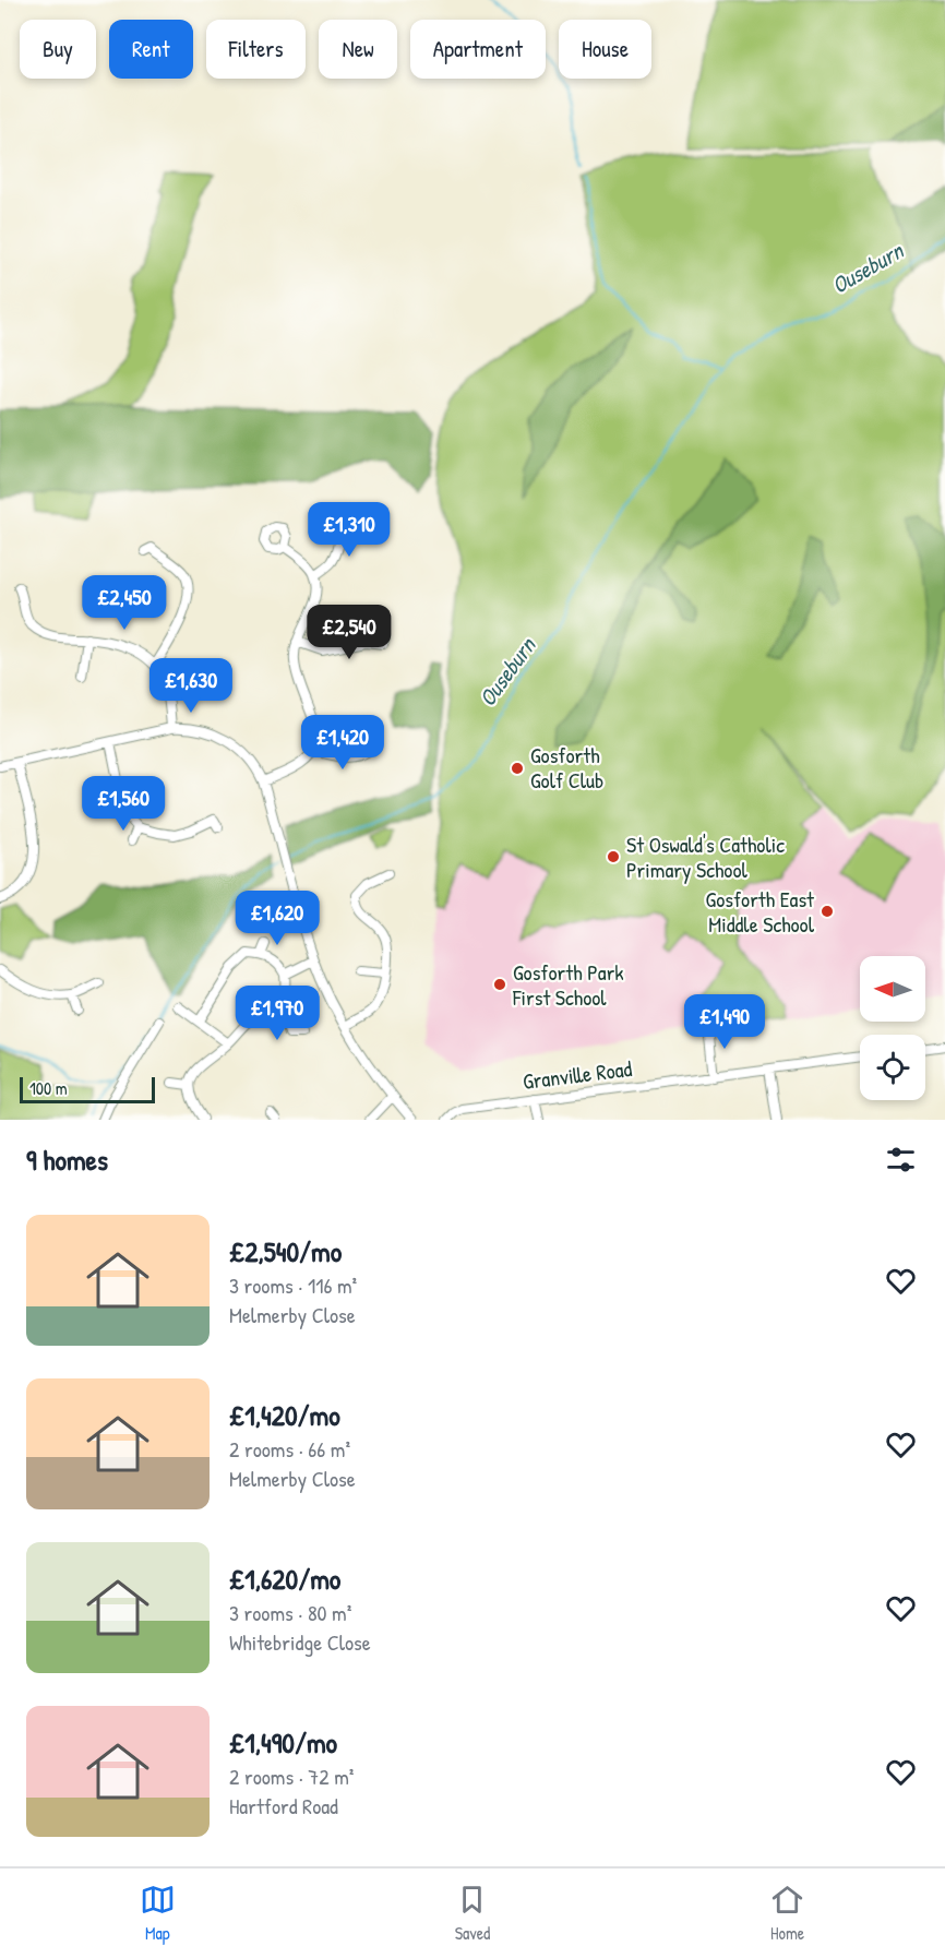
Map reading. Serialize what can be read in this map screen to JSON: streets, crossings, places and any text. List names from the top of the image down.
{
  "streets": {
    "street": ["Granville Road"]
  },
  "water": ["Ouseburn"],
  "places": [
    "Gosforth Golf Club",
    "St Oswald's Catholic Primary School",
    "Gosforth East Middle School",
    "Gosforth Park First School"
  ],
  "scale_bar": "100 m",
  "north": "left",
  "page": {
    "chip": [
      "Buy",
      "Rent",
      "Filters",
      "New",
      "Apartment",
      "House"
    ],
    "price": [
      "£1,310",
      "£2,450",
      "£2,540",
      "£1,630",
      "£1,420",
      "£1,560",
      "£1,620",
      "£1,970",
      "£1,490"
    ],
    "scale": "100 m",
    "heading": "9 homes",
    "list": [
      {
        "name": "£2,540/mo",
        "note": "3 rooms · 116 m² · Melmerby Close"
      },
      {
        "name": "£1,420/mo",
        "note": "2 rooms · 66 m² · Melmerby Close"
      },
      {
        "name": "£1,620/mo",
        "note": "3 rooms · 80 m² · Whitebridge Close"
      },
      {
        "name": "£1,490/mo",
        "note": "2 rooms · 72 m² · Hartford Road"
      }
    ],
    "tabs": ["Map", "Saved", "Home"]
  }
}
